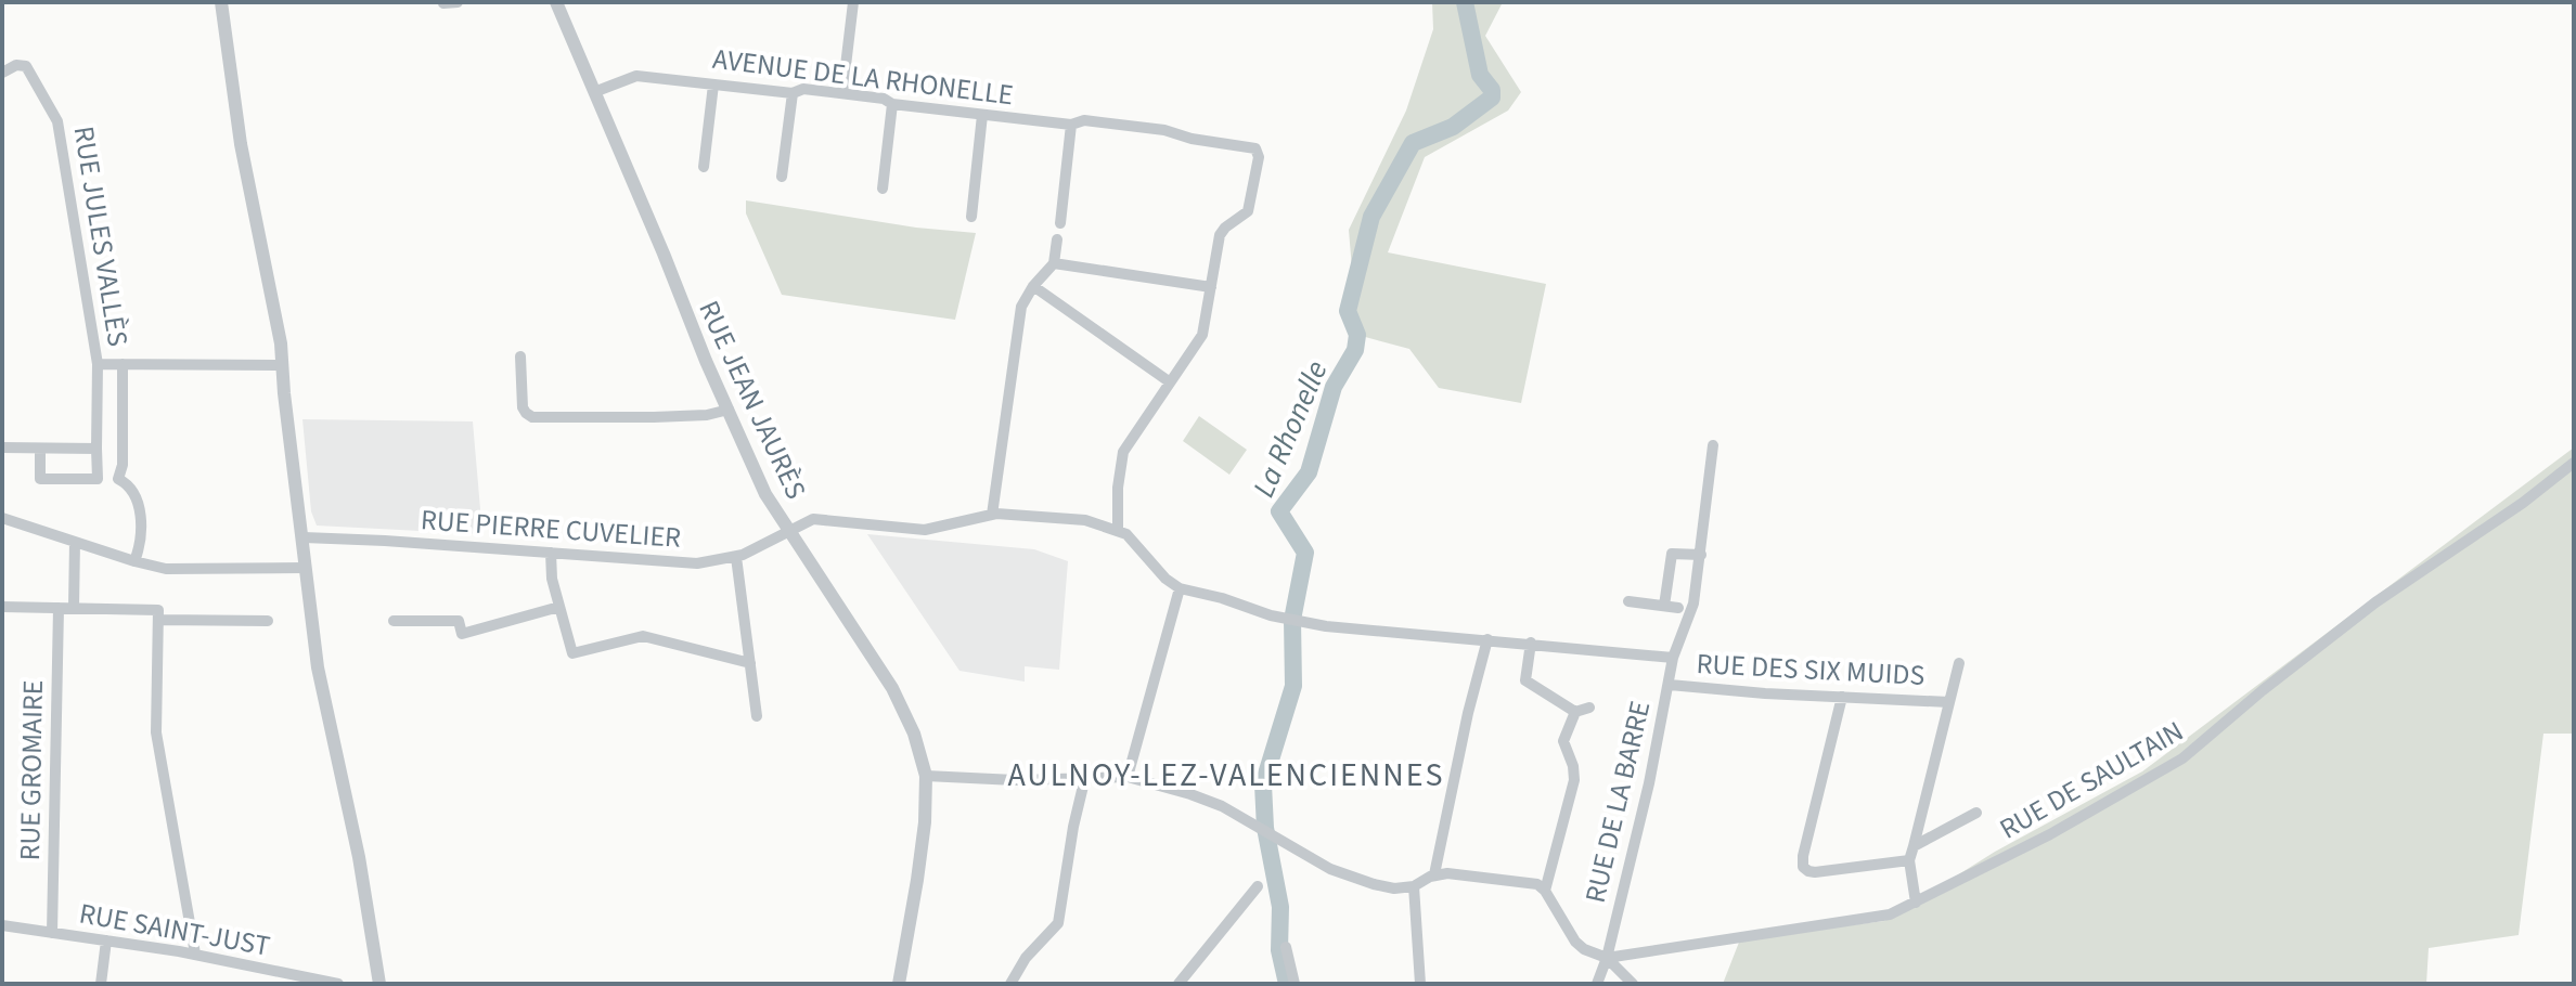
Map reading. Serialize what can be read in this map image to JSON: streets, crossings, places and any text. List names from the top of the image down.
{
  "streets": {
    "street": [
      "AVENUE DE LA RHONELLE",
      "RUE JULES VALLÈS",
      "RUE JEAN JAURÈS",
      "RUE PIERRE CUVELIER",
      "RUE DES SIX MUIDS",
      "RUE GROMAIRE",
      "RUE DE SAULTAIN",
      "RUE DE LA BARRE",
      "RUE SAINT-JUST"
    ]
  },
  "crossings": [
    ["AVENUE DE LA RHONELLE", "RUE JEAN JAURÈS"],
    ["RUE JEAN JAURÈS", "RUE PIERRE CUVELIER"],
    ["RUE DES SIX MUIDS", "RUE DE LA BARRE"],
    ["RUE GROMAIRE", "RUE SAINT-JUST"],
    ["RUE DE SAULTAIN", "RUE DE LA BARRE"]
  ],
  "districts": ["AULNOY-LEZ-VALENCIENNES"],
  "water": ["La Rhonelle"]
}
